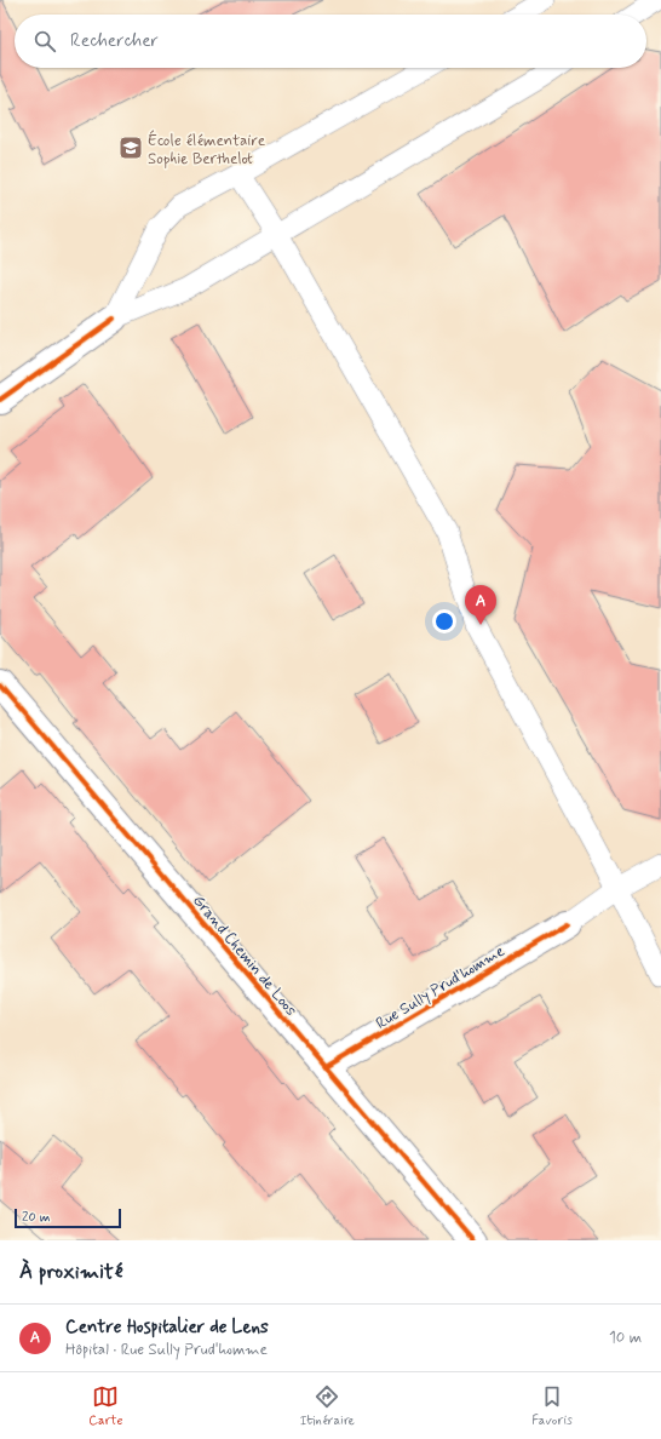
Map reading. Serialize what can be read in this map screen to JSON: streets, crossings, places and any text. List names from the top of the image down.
{
  "streets": {
    "street": ["Grand Chemin de Loos", "Rue Sully Prud'homme"]
  },
  "crossings": [
    ["Grand Chemin de Loos", "Rue Sully Prud'homme"]
  ],
  "places": {
    "school or university": ["École élémentaire Sophie Berthelot"]
  },
  "scale_bar": "20 m",
  "page": {
    "search": "Rechercher",
    "pins": "A",
    "scale": "20 m",
    "heading": "À proximité",
    "list": [
      {
        "mark": "A",
        "name": "Centre Hospitalier de Lens",
        "note": "Hôpital · Rue Sully Prud'homme",
        "value": "10 m"
      }
    ],
    "nav": ["Carte", "Itinéraire", "Favoris"]
  }
}
